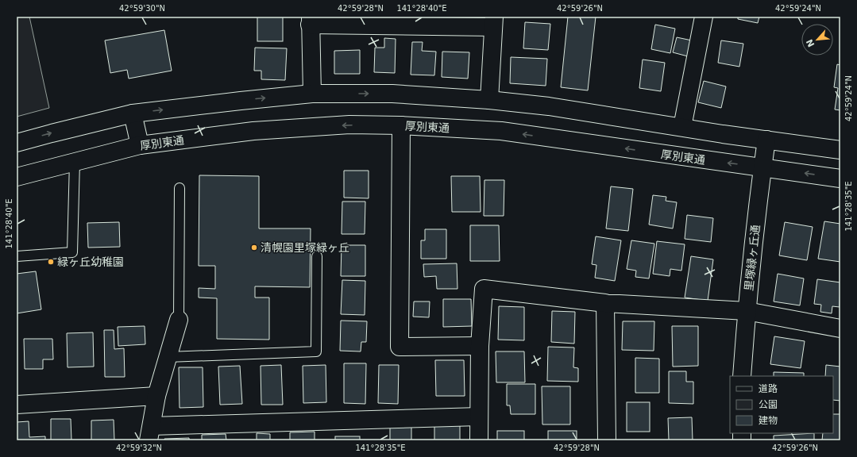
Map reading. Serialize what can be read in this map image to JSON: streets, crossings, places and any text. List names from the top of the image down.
{
  "streets": {
    "street": ["厚別東通", "里塚緑ヶ丘通"]
  },
  "crossings": [
    ["厚別東通", "里塚緑ヶ丘通"]
  ],
  "places": ["清幌園里塚緑ヶ丘", "緑ヶ丘幼稚園"],
  "legend": ["道路", "公園", "建物"],
  "north": "bottom left",
  "coordinates": [
    "42°59'30\"N",
    "42°59'28\"N",
    "141°28'40\"E",
    "42°59'26\"N",
    "42°59'24\"N",
    "141°28'35\"E",
    "42°59'32\"N"
  ]
}
